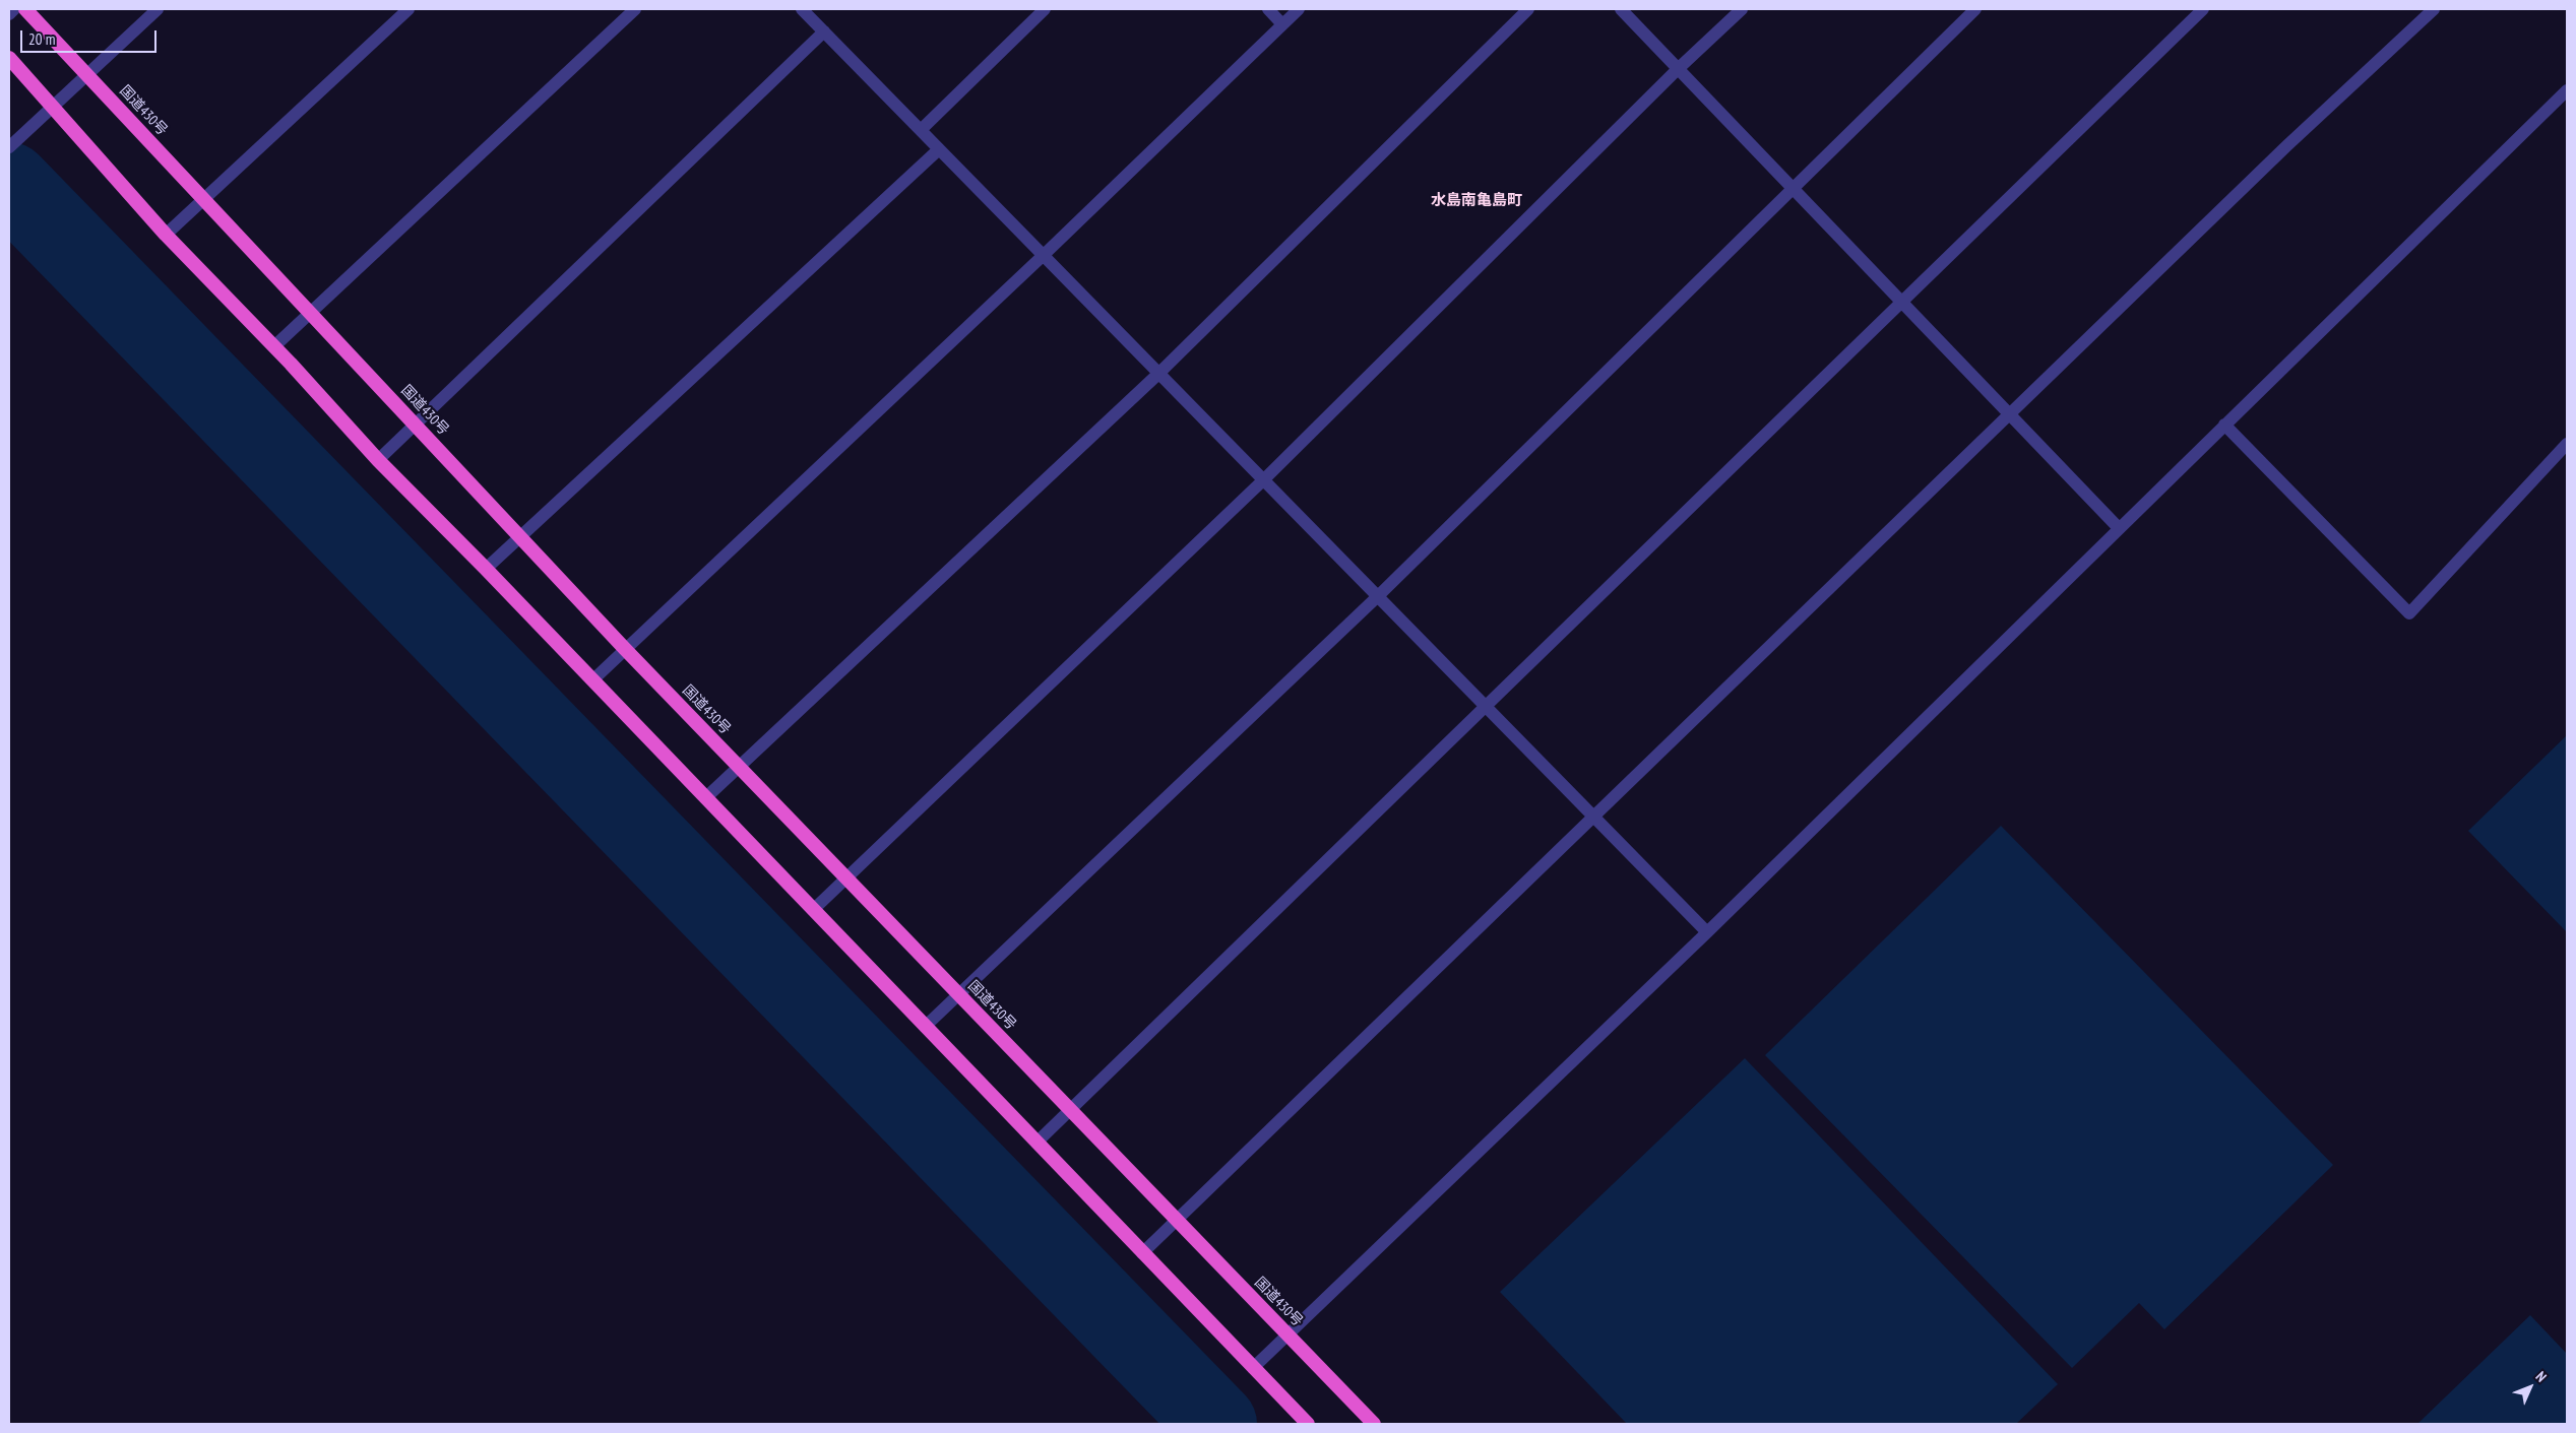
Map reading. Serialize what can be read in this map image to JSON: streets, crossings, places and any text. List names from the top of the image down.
{
  "streets": {
    "highway": ["国道430号"]
  },
  "districts": ["水島南亀島町"],
  "scale_bar": "20 m",
  "north": "top right"
}
